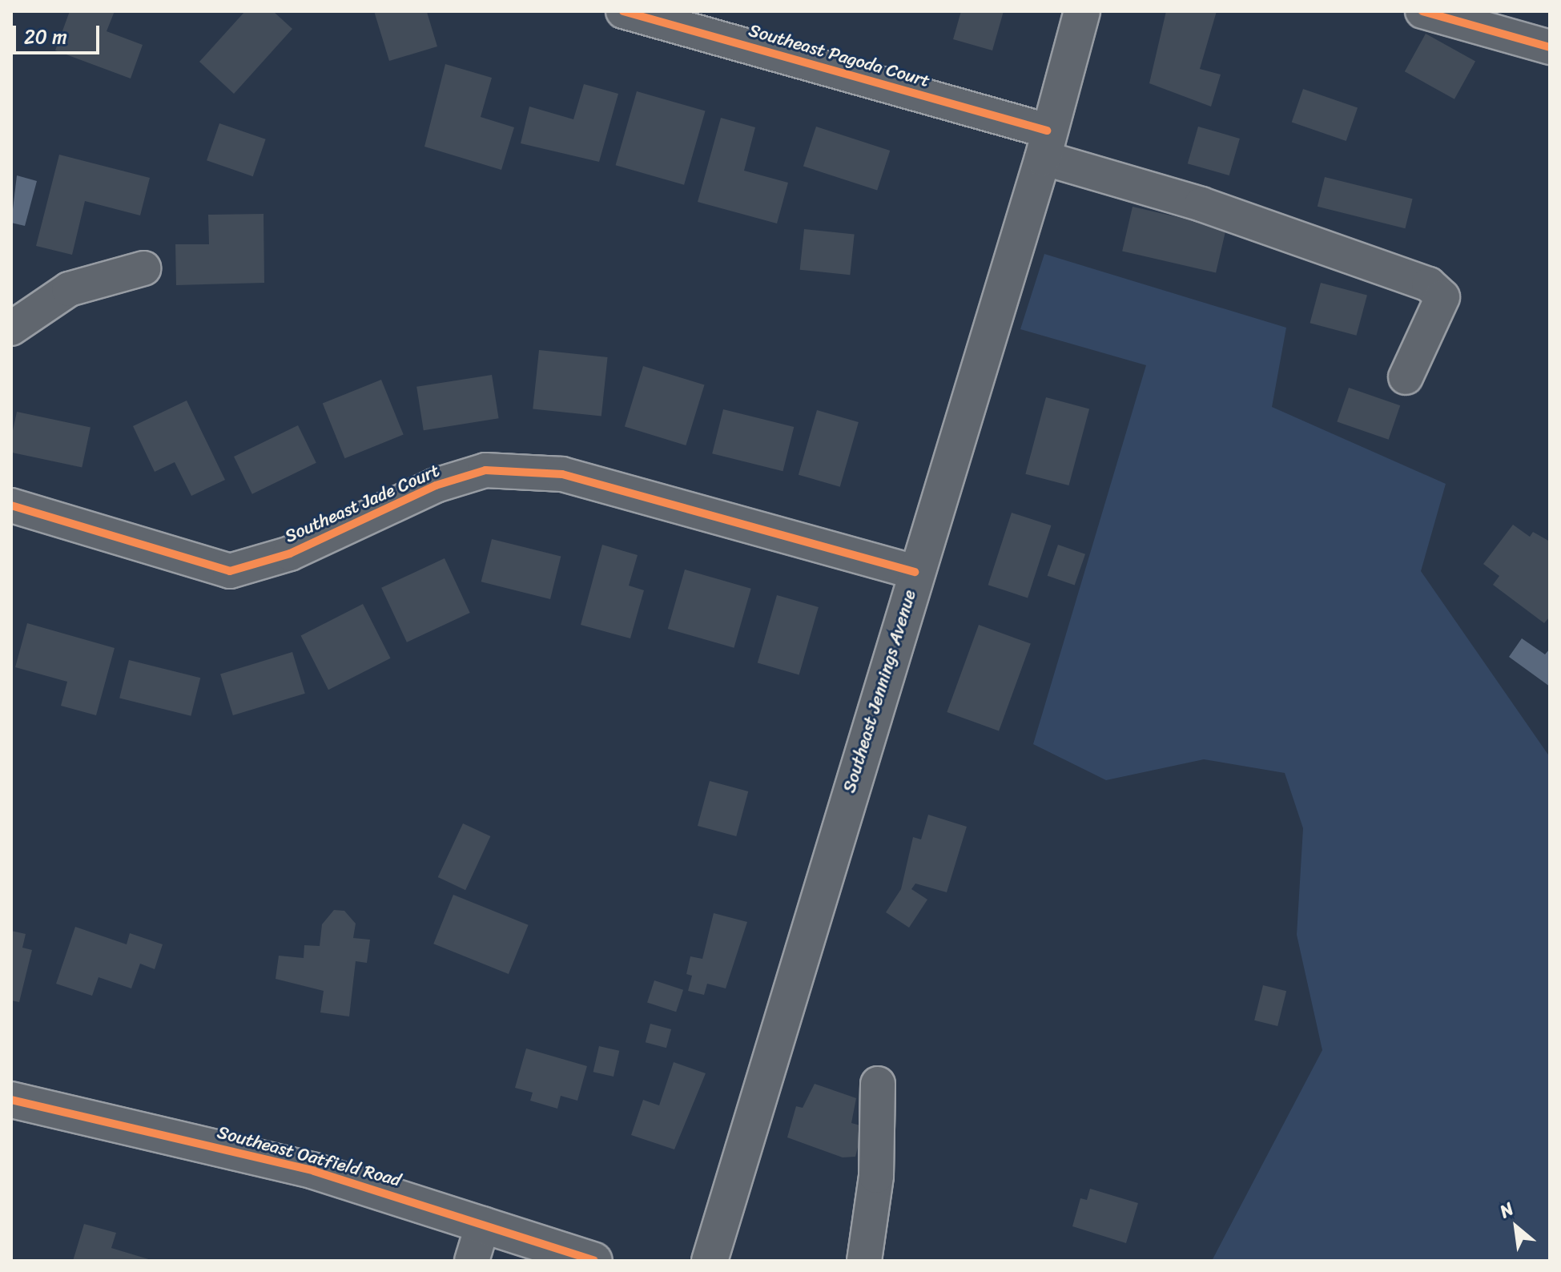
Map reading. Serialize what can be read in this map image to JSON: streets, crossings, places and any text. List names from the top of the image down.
{
  "streets": {
    "main road": ["Southeast Jennings Avenue", "Southeast Oatfield Road"],
    "street": ["Southeast Pagoda Court", "Southeast Jade Court"]
  },
  "crossings": [
    ["Southeast Pagoda Court", "Southeast Jennings Avenue"],
    ["Southeast Jade Court", "Southeast Jennings Avenue"]
  ],
  "scale_bar": "20 m",
  "north": "top left"
}
